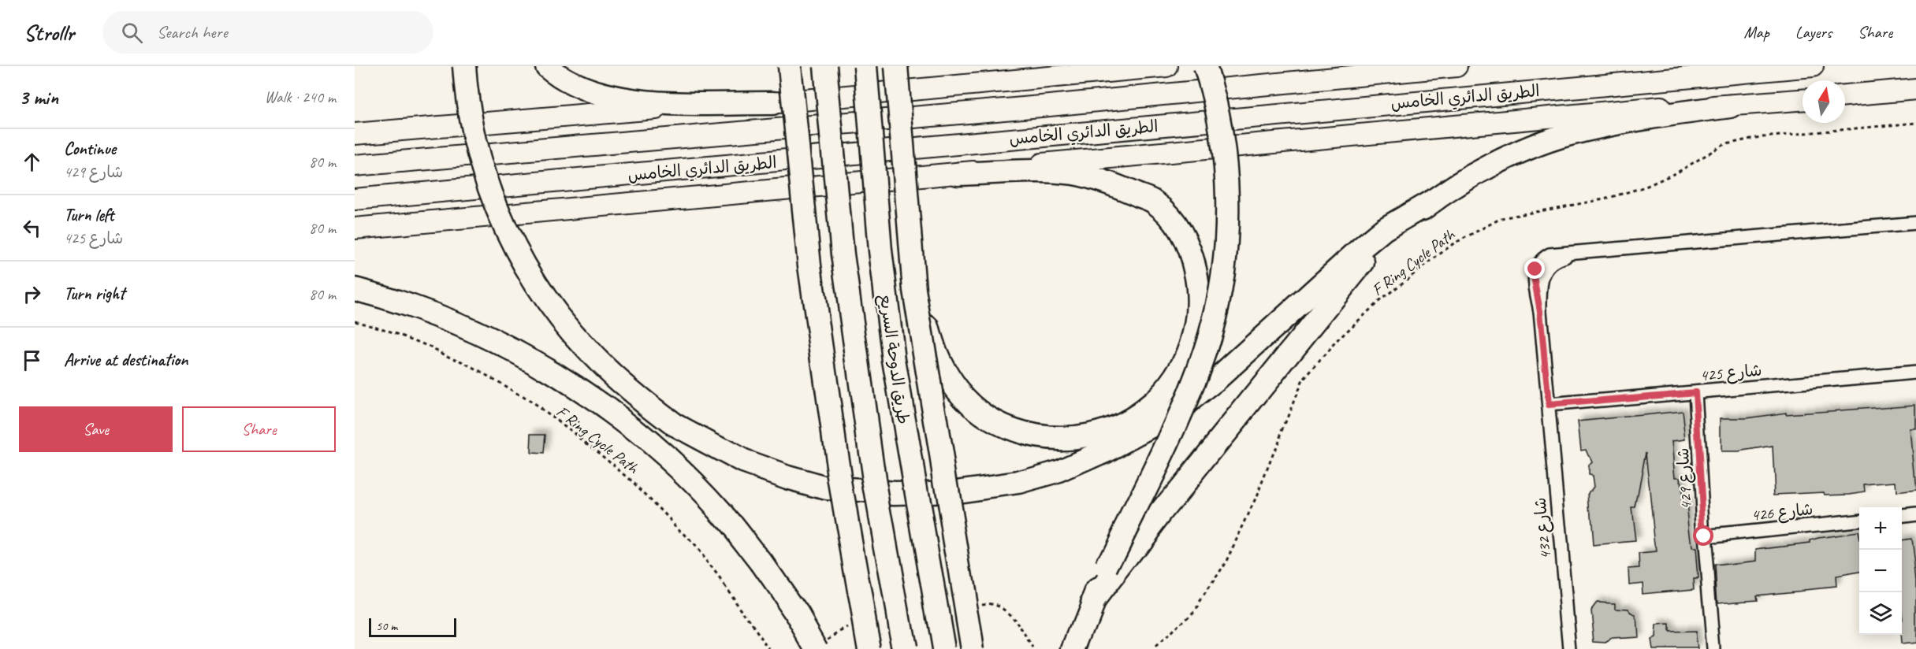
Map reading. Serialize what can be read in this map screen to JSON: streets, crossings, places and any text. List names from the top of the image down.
{
  "streets": {
    "highway": ["الطريق الدائري الخامس", "طريق الدوحة السريع"],
    "street": [
      "شارع 425",
      "شارع 429",
      "شارع 426",
      "شارع 432"
    ],
    "path": ["F Ring Cycle Path"]
  },
  "crossings": [
    ["شارع 425", "شارع 429"],
    ["شارع 425", "شارع 432"],
    ["شارع 429", "شارع 426"]
  ],
  "scale_bar": "50 m",
  "north": "top",
  "page": {
    "header": "Strollr",
    "search": "Search here",
    "nav": ["Map", "Layers", "Share"],
    "heading": ["3 min", "Walk · 240 m"],
    "list": [
      ["Continue", "شارع 429", "80 m"],
      ["Turn left", "شارع 425", "80 m"],
      ["Turn right", "80 m"],
      "Arrive at destination"
    ],
    "buttons": ["Save", "Share"],
    "map_buttons": ["+", "−"],
    "scale": "50 m"
  }
}
